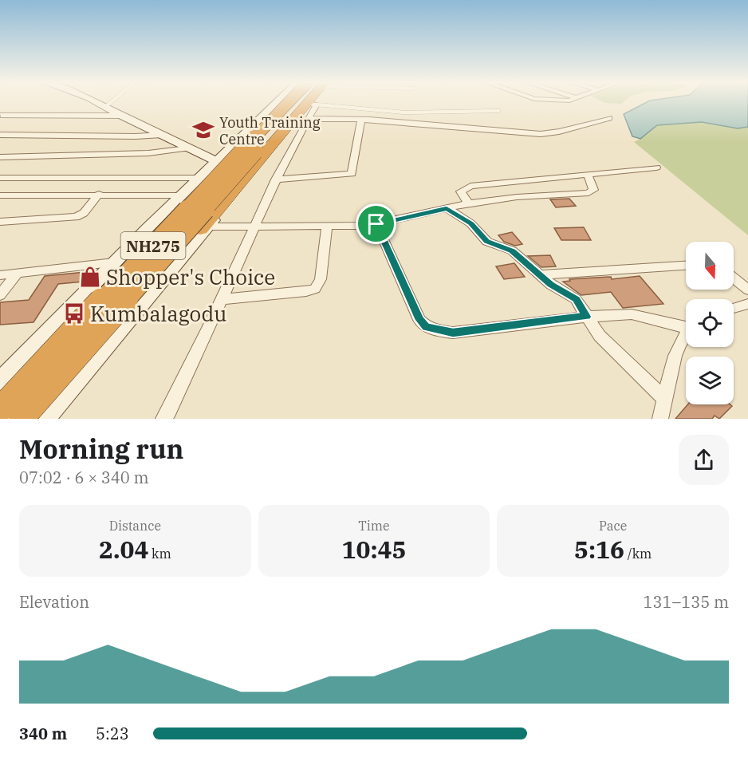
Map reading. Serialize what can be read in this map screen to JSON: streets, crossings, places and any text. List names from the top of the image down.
{
  "streets": {
    "highway": ["NH275"]
  },
  "places": {
    "school or university": ["Youth Training Centre"],
    "shop": ["Shopper's Choice"],
    "bus stop": ["Kumbalagodu"]
  },
  "north": "bottom",
  "page": {
    "heading": ["Morning run", "07:02 · 6 × 340 m"],
    "stats": [
      ["Distance", "2.04 km"],
      ["Time", "10:45"],
      ["Pace", "5:16 /km"]
    ],
    "chart": ["Elevation", "131–135 m"],
    "list": [
      {
        "name": "340 m",
        "note": "5:23"
      }
    ]
  }
}
